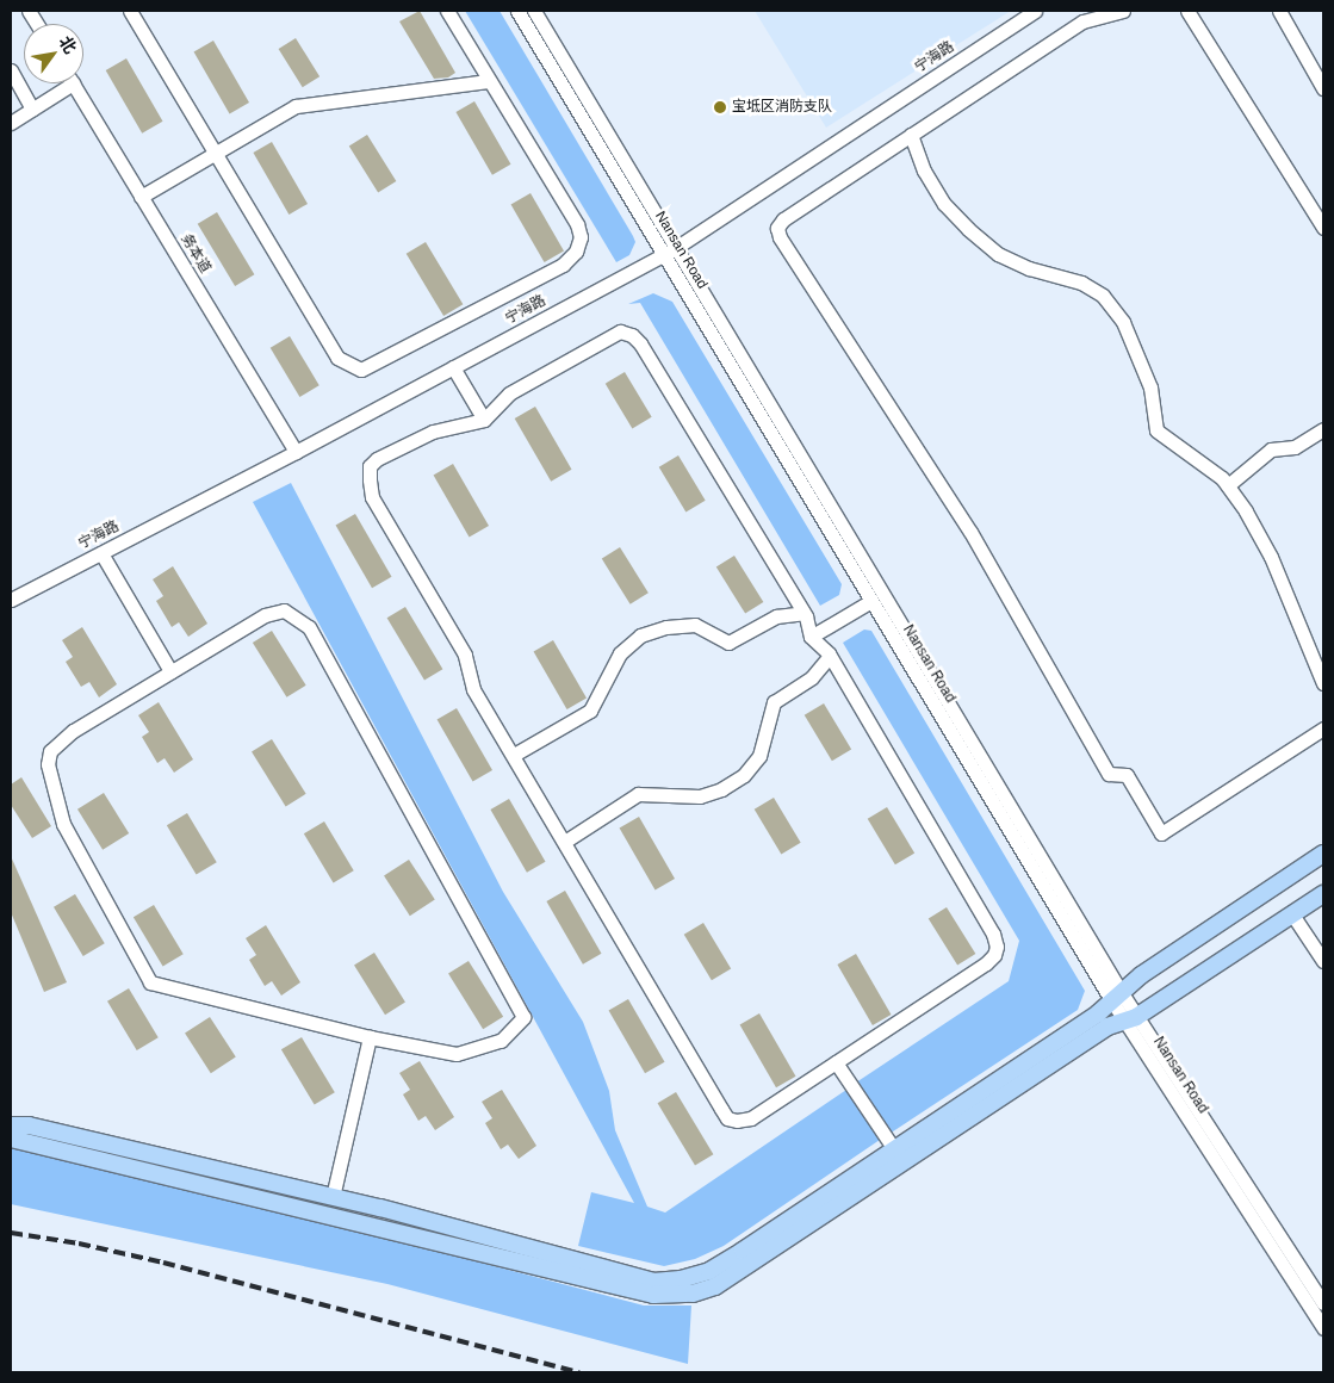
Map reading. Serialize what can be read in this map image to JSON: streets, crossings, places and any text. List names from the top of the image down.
{
  "streets": {
    "street": ["宁海路", "Nansan Road", "务本道"]
  },
  "crossings": [
    ["宁海路", "Nansan Road"],
    ["宁海路", "务本道"]
  ],
  "places": ["宝坻区消防支队"],
  "north": "top right"
}
